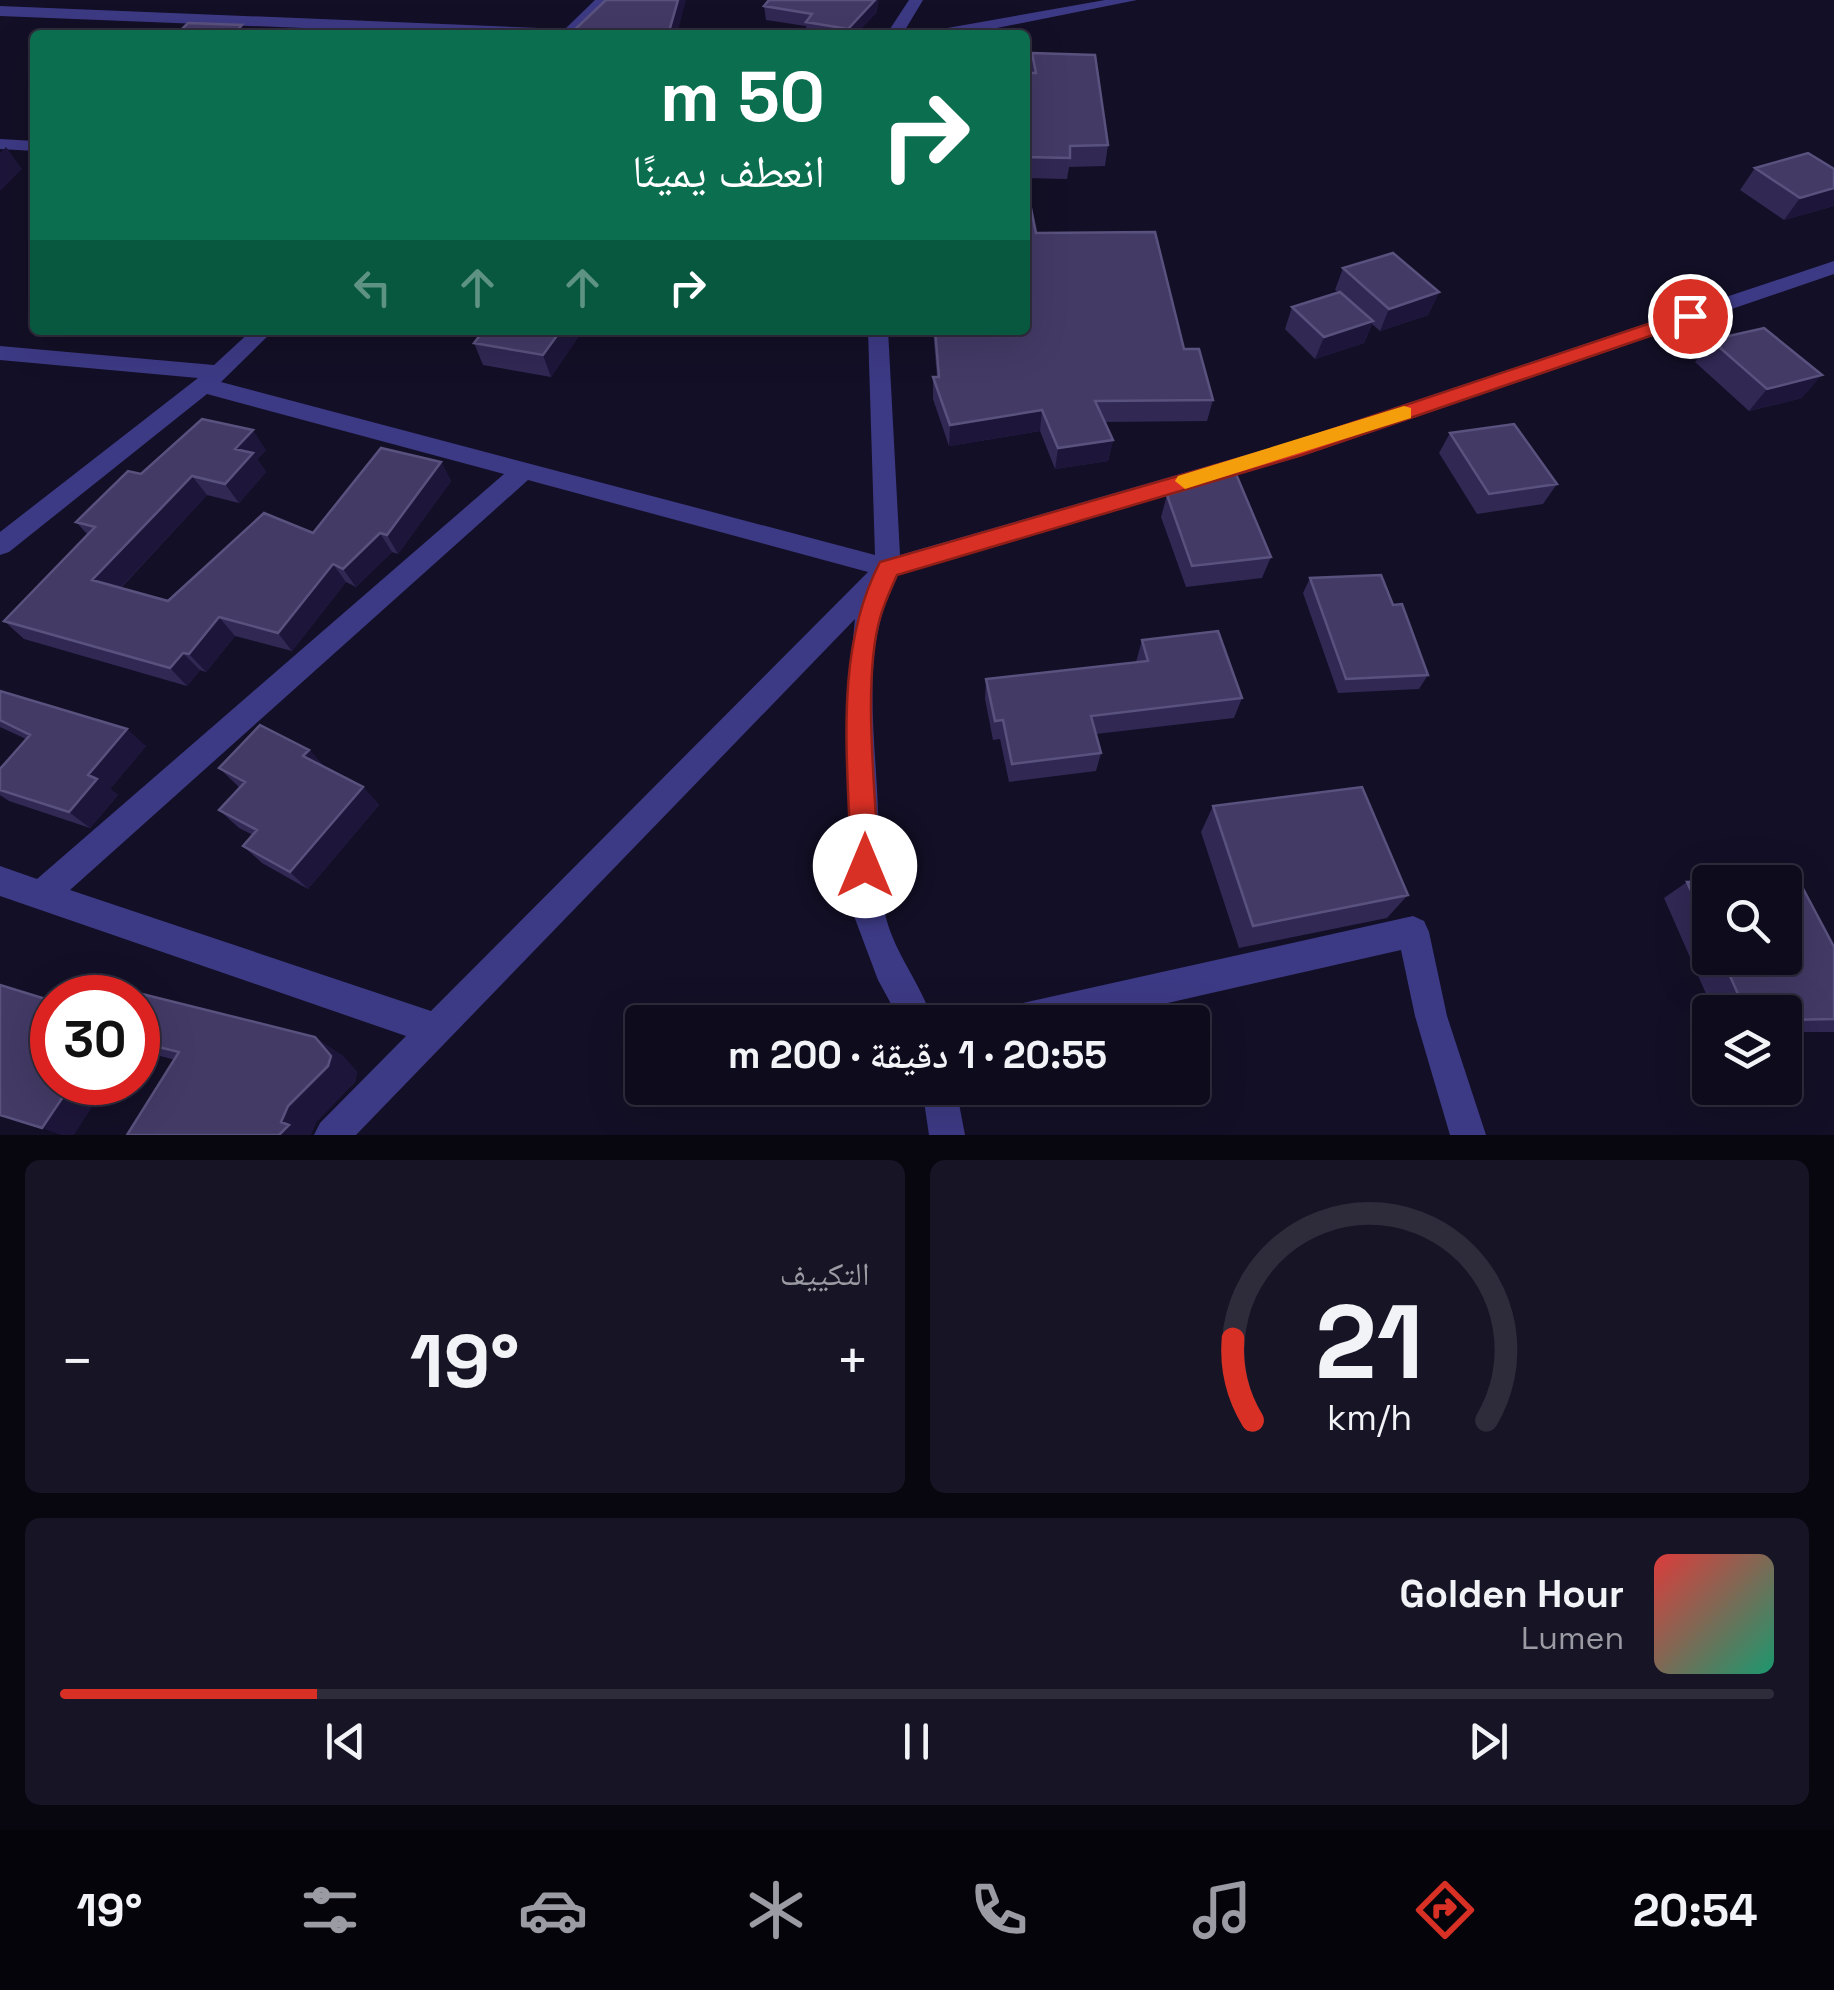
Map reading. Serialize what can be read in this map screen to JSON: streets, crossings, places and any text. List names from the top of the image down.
{
  "page": {
    "turn": ["50 m", "انعطف يمينًا"],
    "limit": "30",
    "trip": "20:55 · 1 دقيقة · 200 m",
    "tile": "التكييف",
    "heat": ["−", "19°", "+"],
    "song": ["Golden Hour", "Lumen"],
    "tabs": ["20:54", "19°"],
    "gauge": ["21", "km/h"]
  }
}
